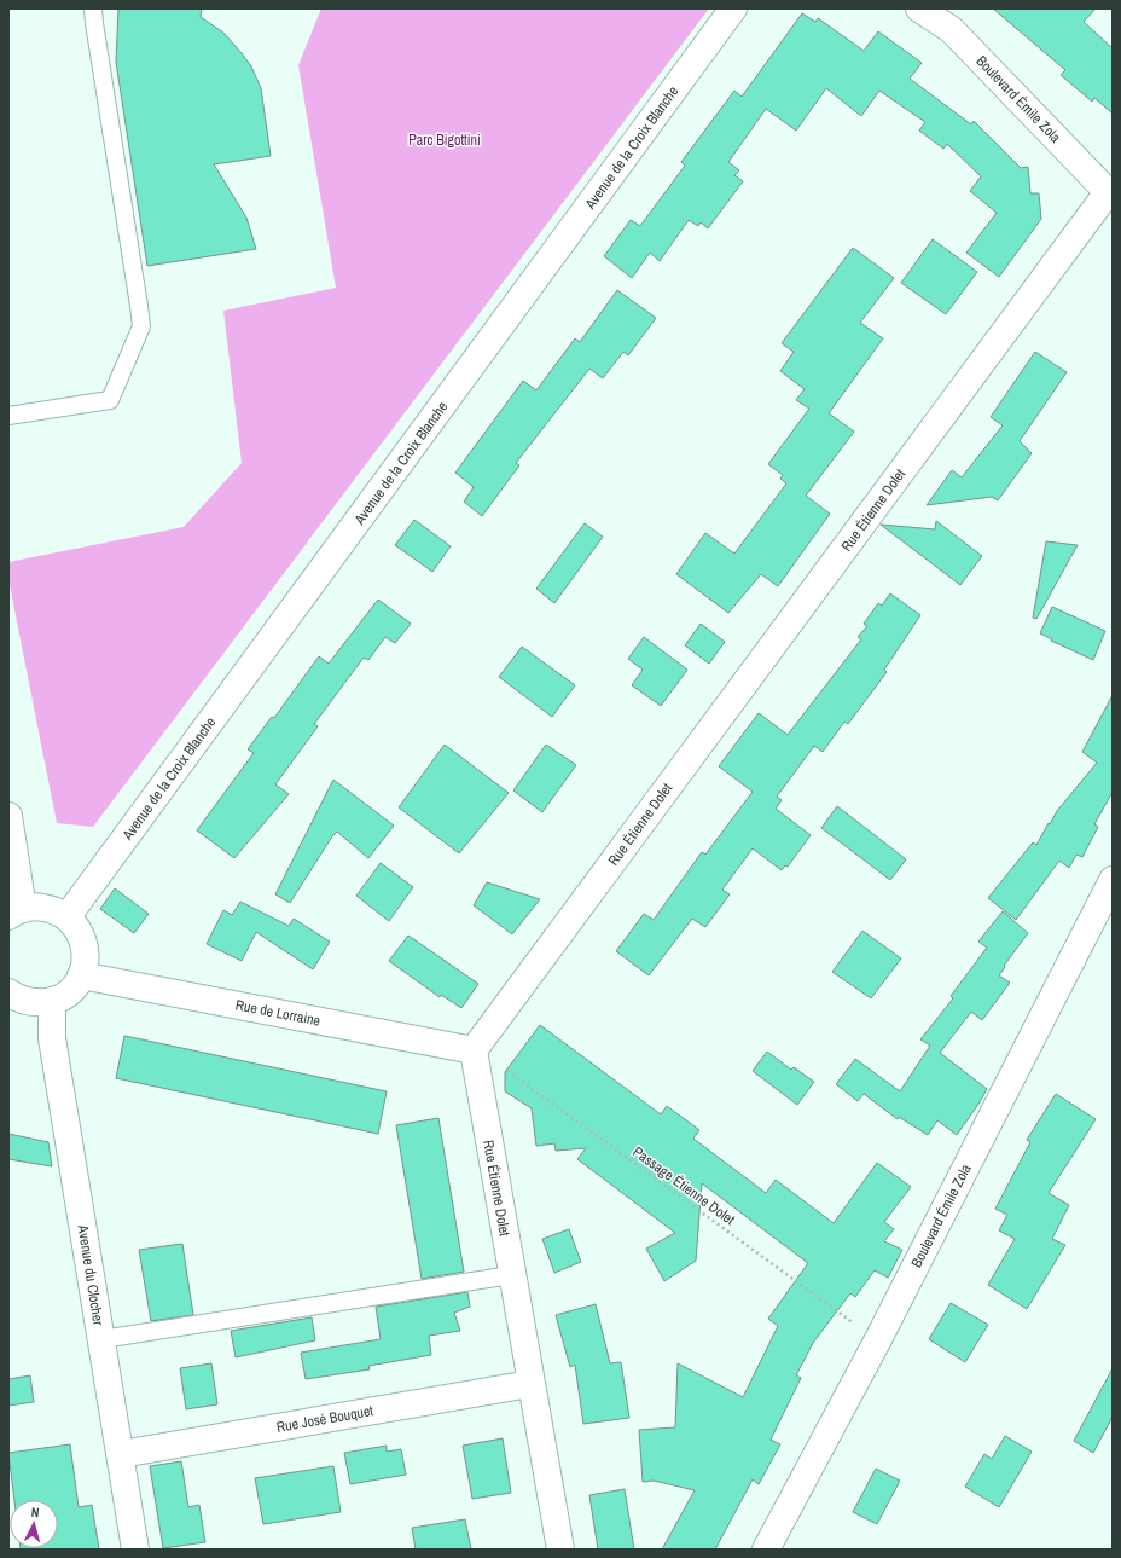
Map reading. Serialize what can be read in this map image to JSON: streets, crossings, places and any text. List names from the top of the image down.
{
  "streets": {
    "street": [
      "Boulevard Émile Zola",
      "Avenue de la Croix Blanche",
      "Rue Étienne Dolet",
      "Rue de Lorraine",
      "Avenue du Clocher",
      "Rue José Bouquet"
    ],
    "path": ["Passage Étienne Dolet"]
  },
  "crossings": [
    ["Boulevard Émile Zola", "Rue Étienne Dolet"],
    ["Boulevard Émile Zola", "Passage Étienne Dolet"],
    ["Rue Étienne Dolet", "Rue de Lorraine"],
    ["Rue Étienne Dolet", "Passage Étienne Dolet"],
    ["Rue Étienne Dolet", "Rue José Bouquet"],
    ["Rue de Lorraine", "Passage Étienne Dolet"],
    ["Avenue du Clocher", "Rue José Bouquet"]
  ],
  "parks": ["Parc Bigottini"],
  "north": "top"
}
